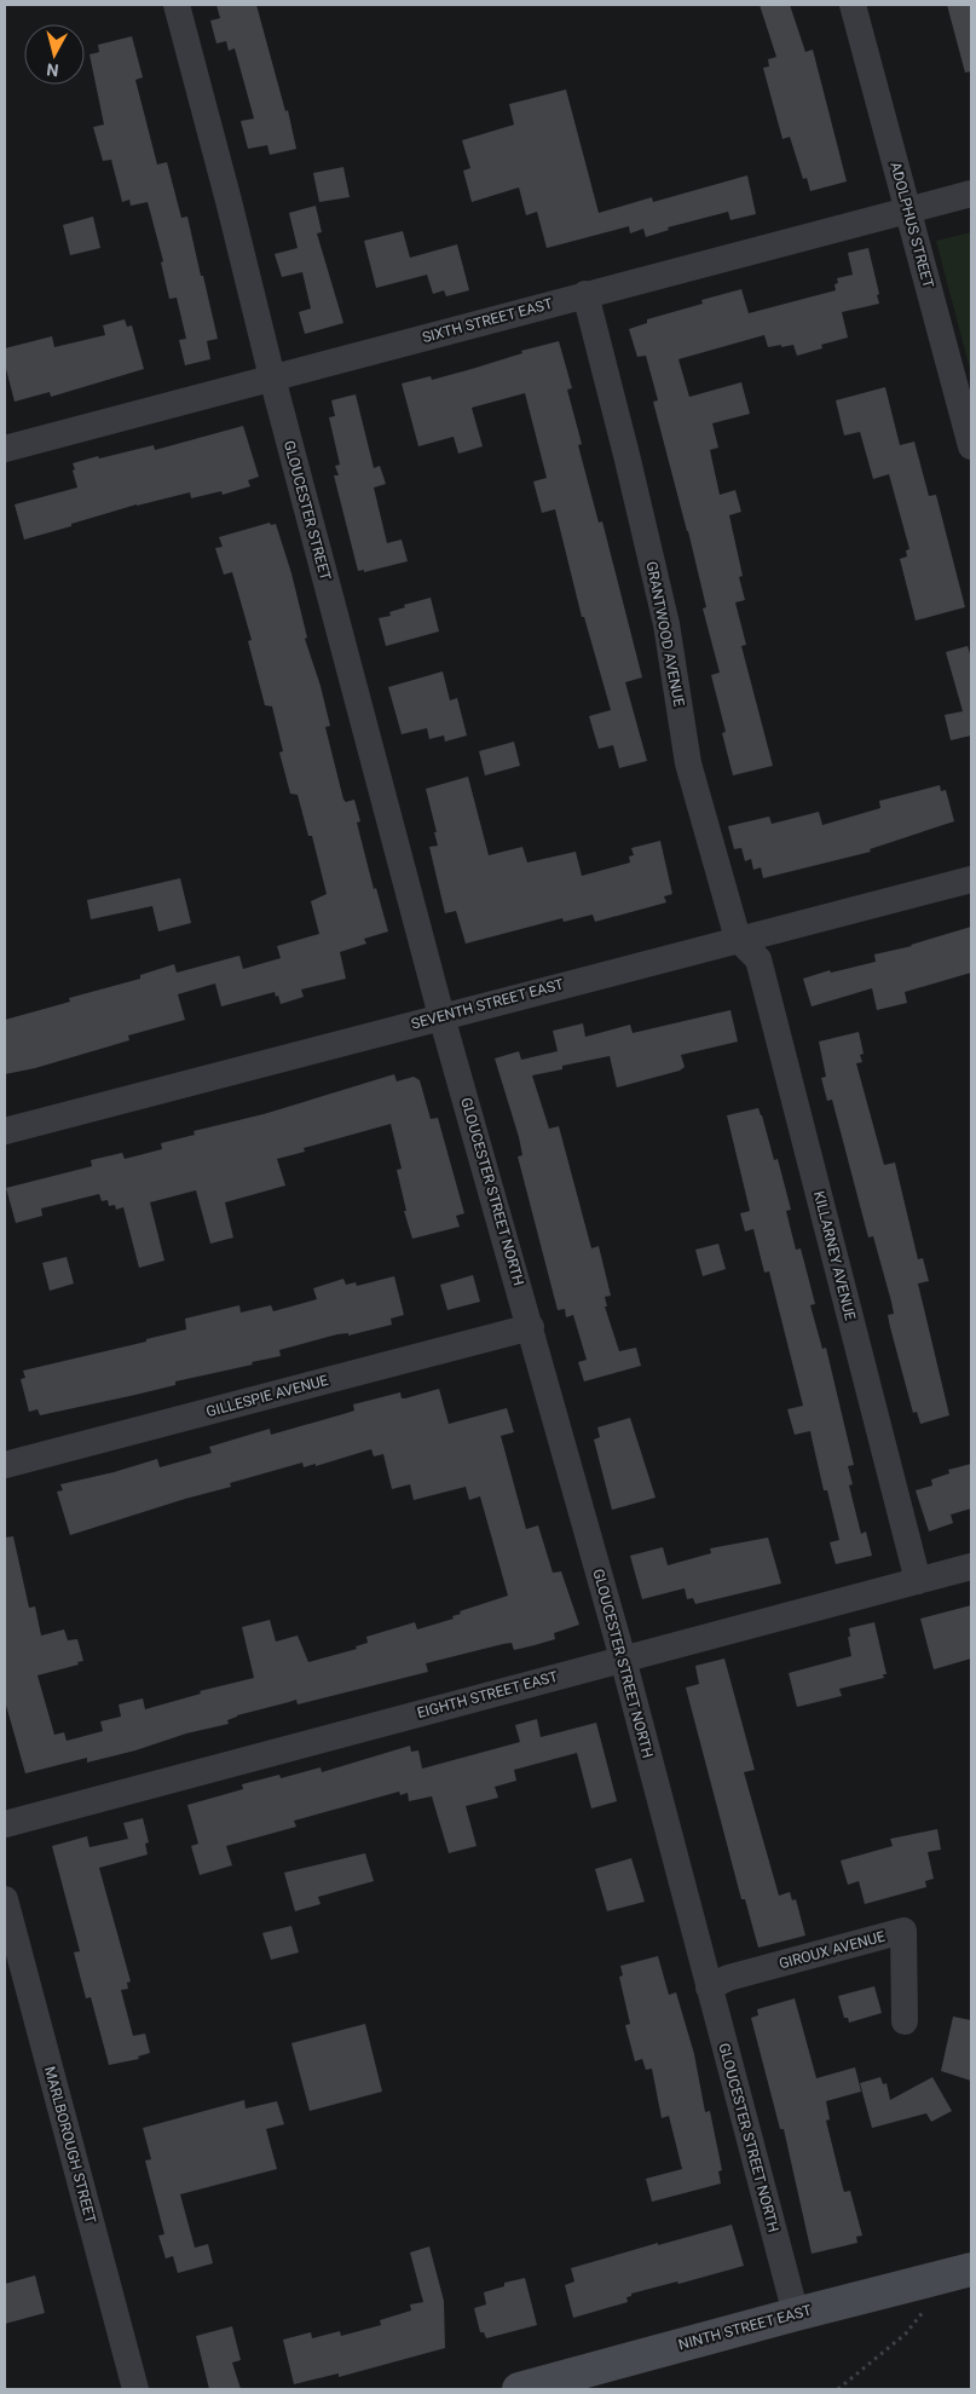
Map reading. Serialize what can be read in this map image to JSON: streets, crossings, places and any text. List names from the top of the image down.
{
  "streets": {
    "main road": ["NINTH STREET EAST"],
    "street": [
      "ADOLPHUS STREET",
      "SIXTH STREET EAST",
      "GLOUCESTER STREET",
      "GRANTWOOD AVENUE",
      "SEVENTH STREET EAST",
      "GLOUCESTER STREET NORTH",
      "KILLARNEY AVENUE",
      "GILLESPIE AVENUE",
      "EIGHTH STREET EAST",
      "GIROUX AVENUE",
      "MARLBOROUGH STREET"
    ]
  },
  "crossings": [
    ["ADOLPHUS STREET", "SIXTH STREET EAST"],
    ["SIXTH STREET EAST", "GLOUCESTER STREET"],
    ["SIXTH STREET EAST", "GRANTWOOD AVENUE"],
    ["GLOUCESTER STREET", "SEVENTH STREET EAST"],
    ["GLOUCESTER STREET", "GLOUCESTER STREET NORTH"],
    ["GRANTWOOD AVENUE", "SEVENTH STREET EAST"],
    ["GRANTWOOD AVENUE", "KILLARNEY AVENUE"],
    ["SEVENTH STREET EAST", "GLOUCESTER STREET NORTH"],
    ["SEVENTH STREET EAST", "KILLARNEY AVENUE"],
    ["GLOUCESTER STREET NORTH", "GILLESPIE AVENUE"],
    ["GLOUCESTER STREET NORTH", "EIGHTH STREET EAST"],
    ["GLOUCESTER STREET NORTH", "GIROUX AVENUE"],
    ["GLOUCESTER STREET NORTH", "NINTH STREET EAST"],
    ["KILLARNEY AVENUE", "EIGHTH STREET EAST"]
  ],
  "north": "bottom"
}
